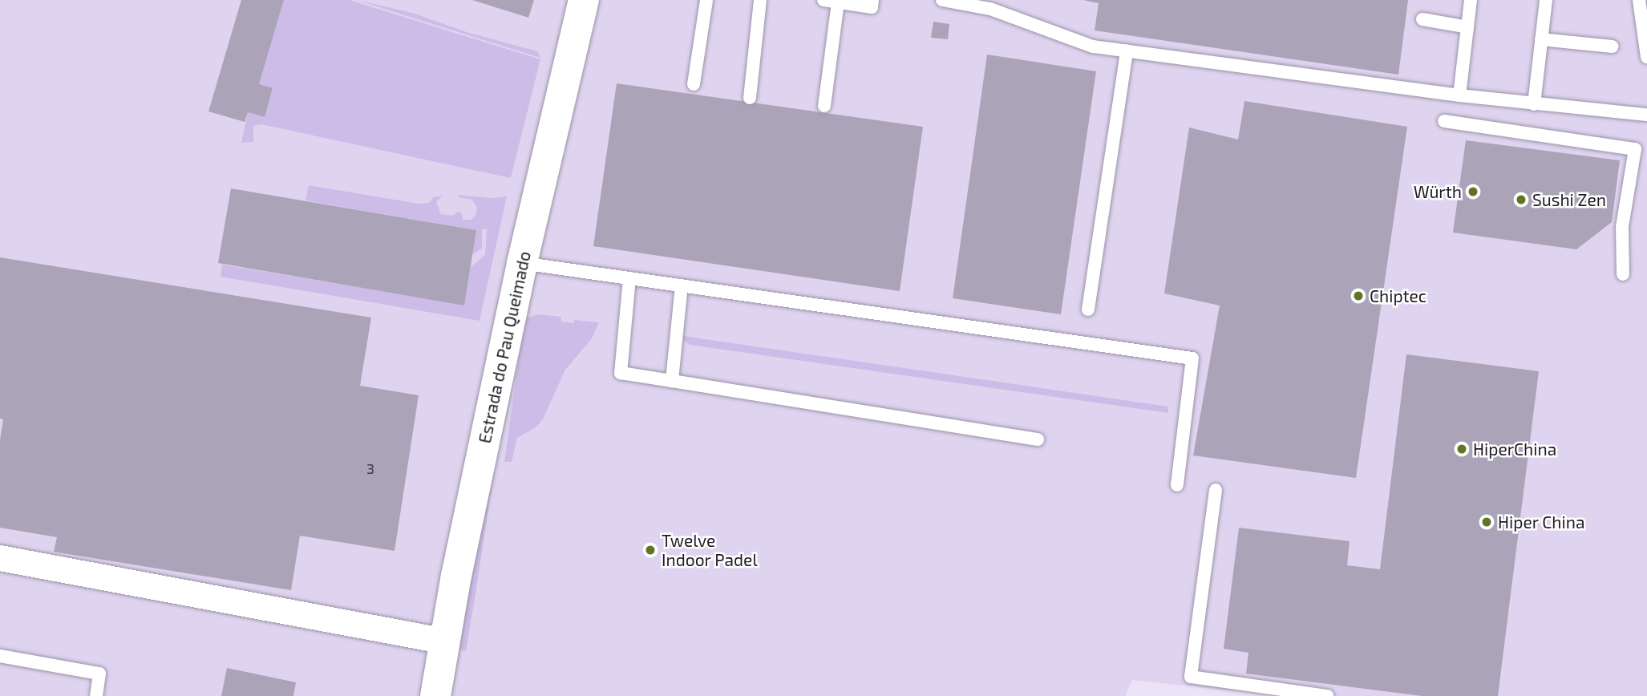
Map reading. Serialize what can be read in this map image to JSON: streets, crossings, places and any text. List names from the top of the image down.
{
  "streets": {
    "street": ["Estrada do Pau Queimado"]
  },
  "places": [
    "Würth",
    "Sushi Zen",
    "Chiptec",
    "HiperChina",
    "Hiper China",
    "Twelve Indoor Padel"
  ],
  "house_numbers": ["3"]
}
